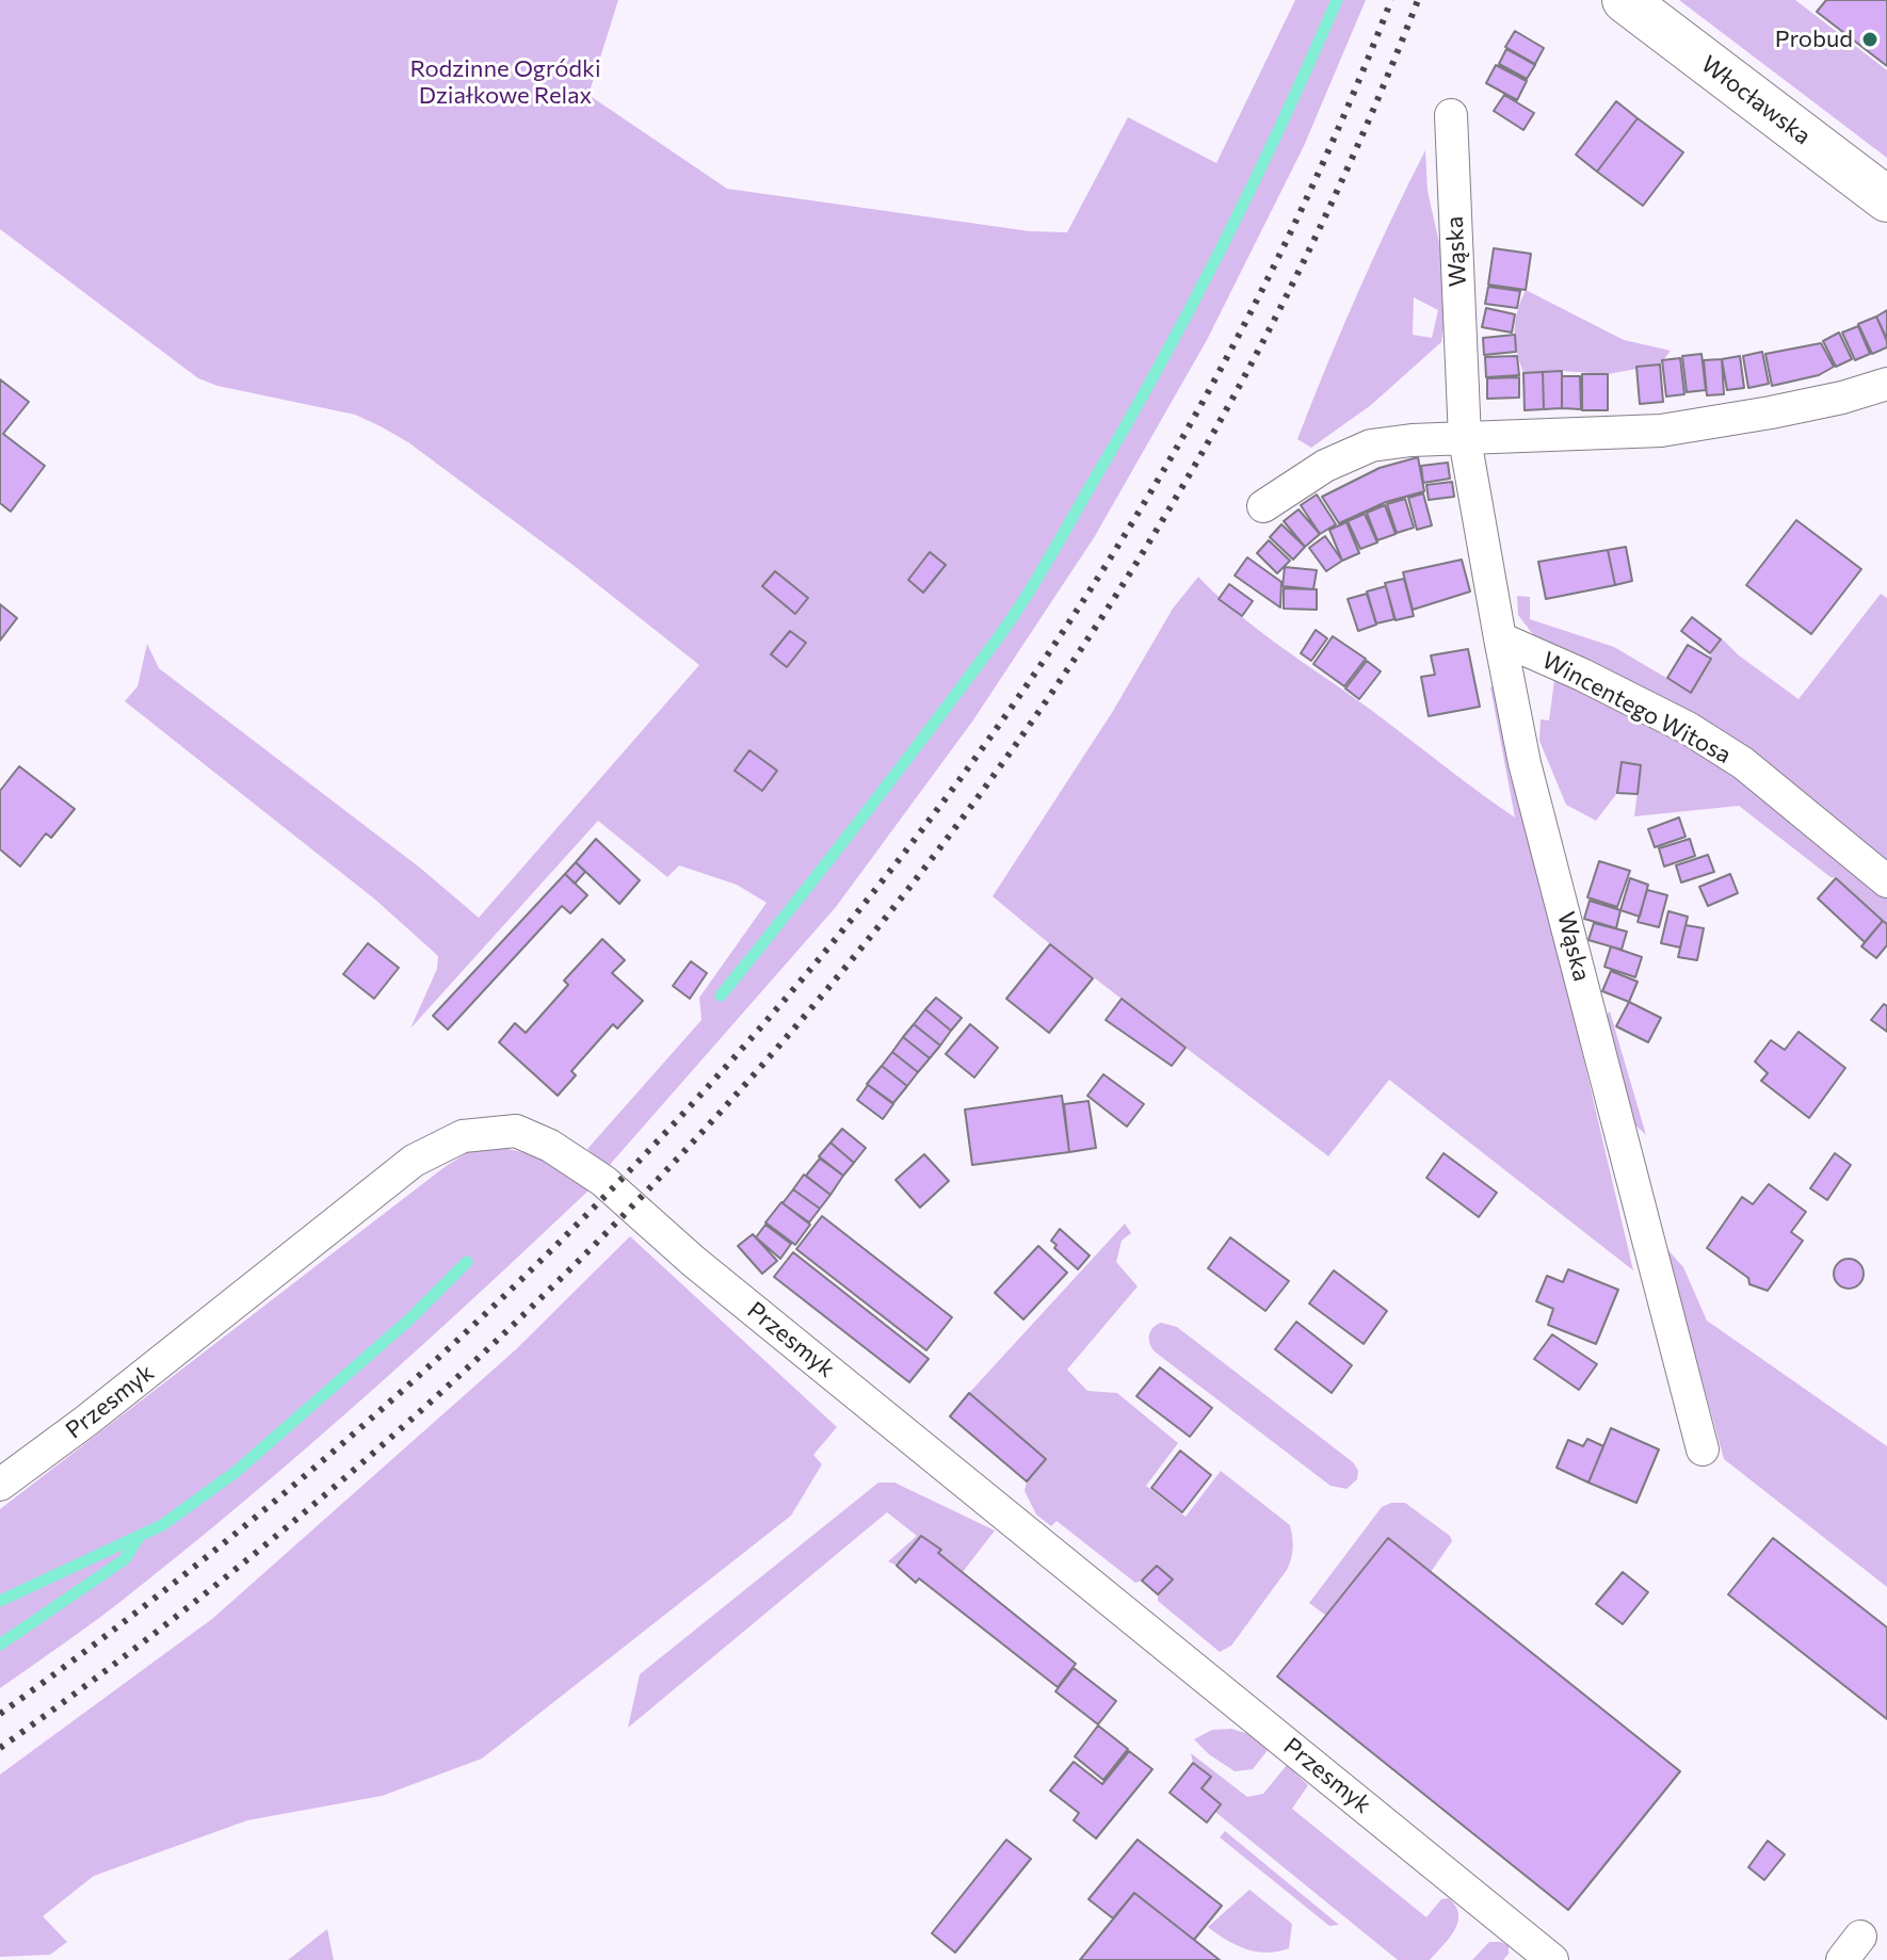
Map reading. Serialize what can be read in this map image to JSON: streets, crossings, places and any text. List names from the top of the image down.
{
  "streets": {
    "street": [
      "Włocławska",
      "Wąska",
      "Wincentego Witosa",
      "Przesmyk"
    ]
  },
  "crossings": [
    ["Wąska", "Wincentego Witosa"]
  ],
  "parks": ["Rodzinne Ogródki Działkowe Relax"],
  "places": ["Probud"]
}
